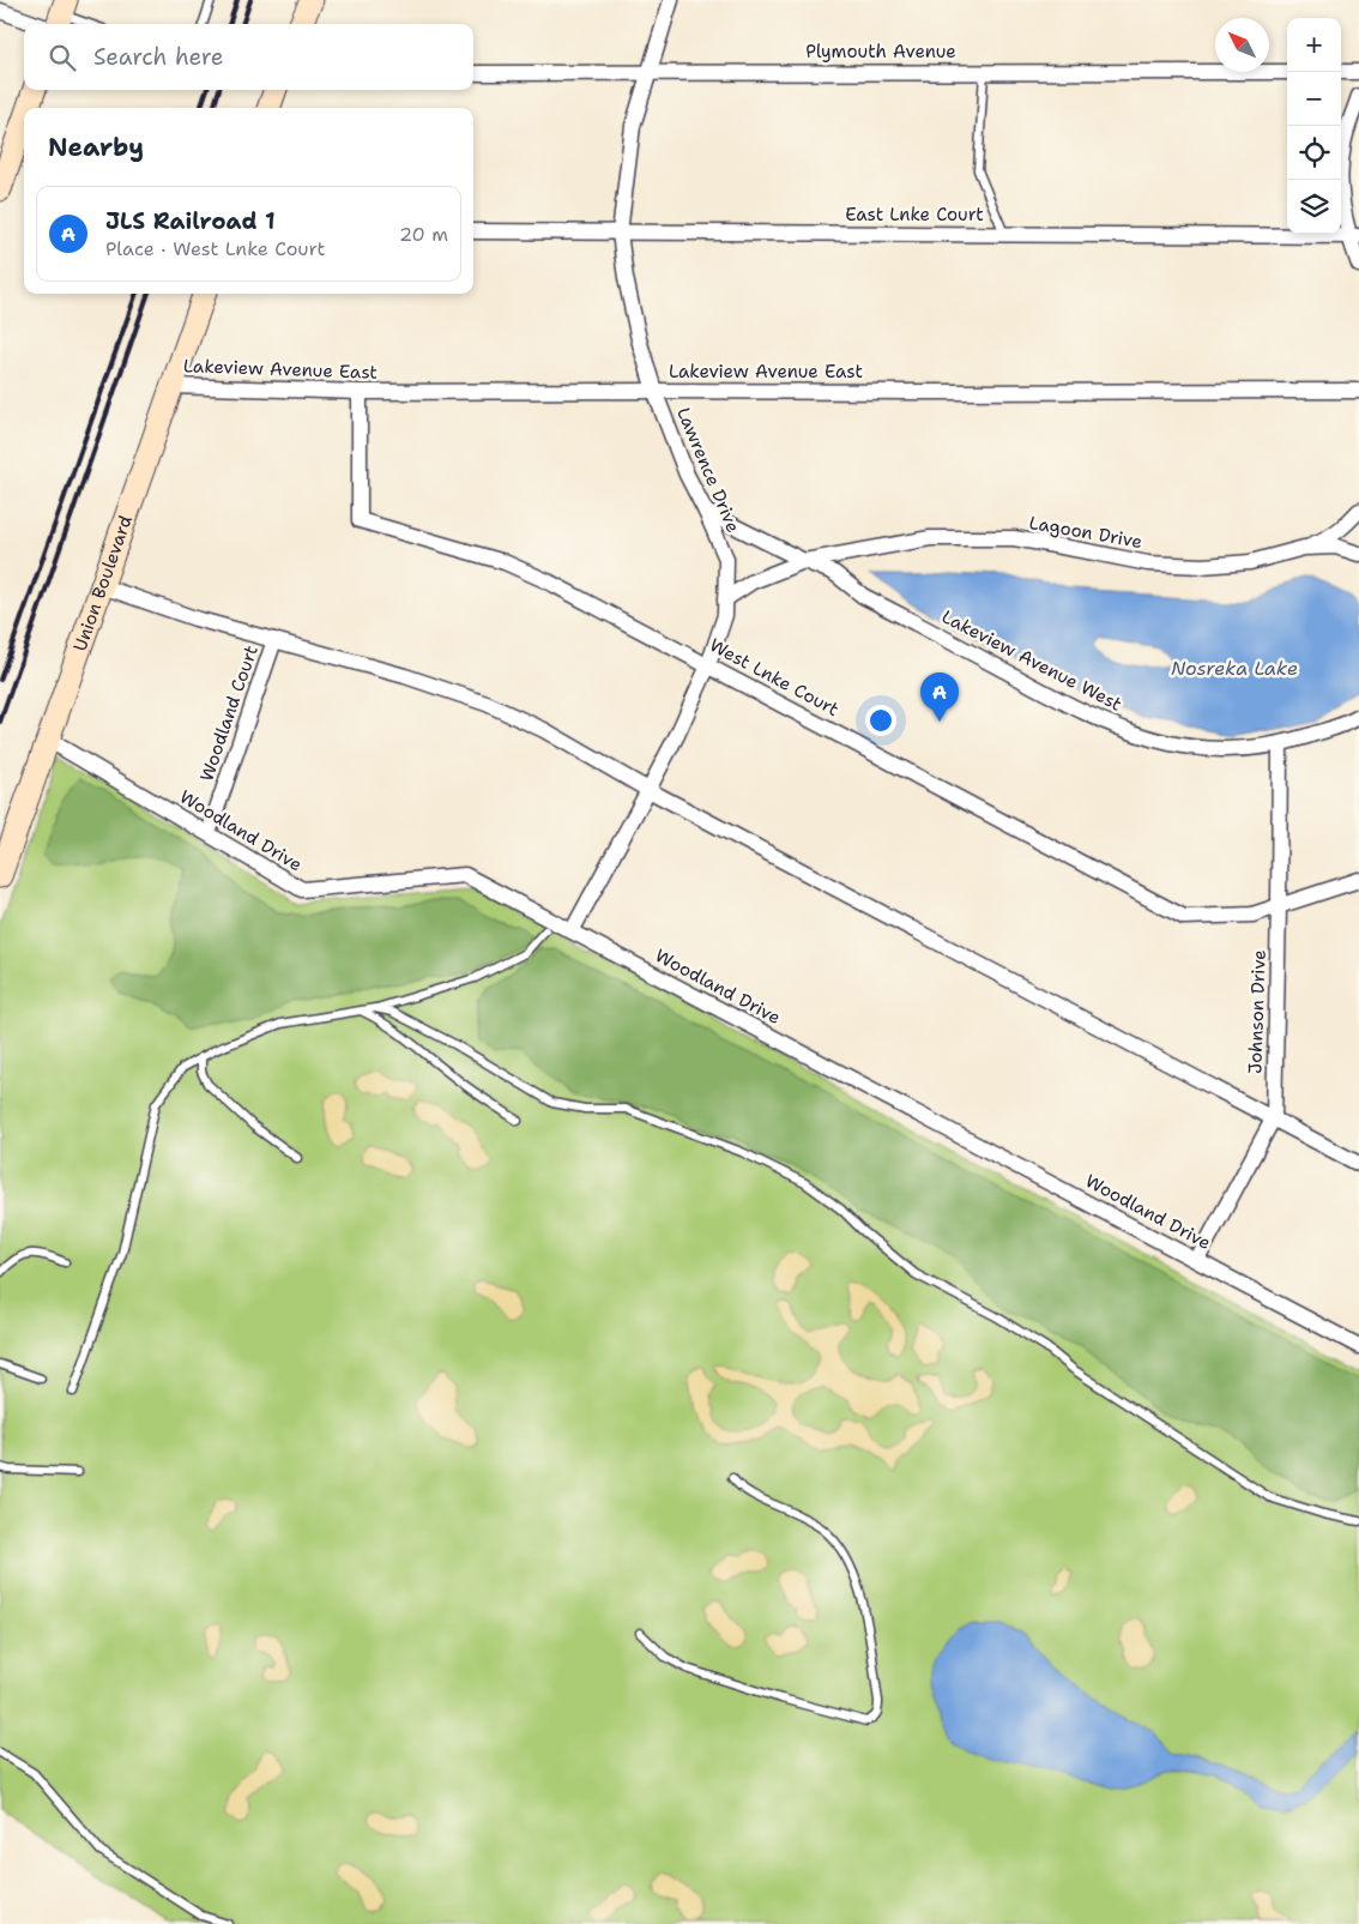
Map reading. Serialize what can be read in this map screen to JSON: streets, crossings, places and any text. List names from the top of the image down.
{
  "streets": {
    "main road": ["Union Boulevard"],
    "street": [
      "Plymouth Avenue",
      "East Lnke Court",
      "Lakeview Avenue East",
      "Lawrence Drive",
      "Lagoon Drive",
      "Lakeview Avenue West",
      "West Lnke Court",
      "Woodland Court",
      "Woodland Drive",
      "Johnson Drive"
    ]
  },
  "crossings": [
    ["Plymouth Avenue", "Lawrence Drive"],
    ["East Lnke Court", "Lawrence Drive"],
    ["Lakeview Avenue East", "Lawrence Drive"],
    ["Lakeview Avenue East", "Union Boulevard"],
    ["Lakeview Avenue East", "West Lnke Court"],
    ["Lawrence Drive", "Lagoon Drive"],
    ["Lawrence Drive", "West Lnke Court"],
    ["Lawrence Drive", "Woodland Drive"],
    ["Lagoon Drive", "Lakeview Avenue West"],
    ["Union Boulevard", "Woodland Drive"],
    ["Lakeview Avenue West", "Johnson Drive"],
    ["West Lnke Court", "Johnson Drive"],
    ["Woodland Court", "Woodland Drive"],
    ["Woodland Drive", "Johnson Drive"]
  ],
  "water": ["Nosreka Lake"],
  "north": "top left",
  "page": {
    "map_buttons": ["+", "−"],
    "search": "Search here",
    "heading": "Nearby",
    "list": [
      {
        "mark": "A",
        "name": "JLS Railroad 1",
        "note": "Place · West Lnke Court",
        "value": "20 m"
      }
    ],
    "pins": "A"
  }
}
